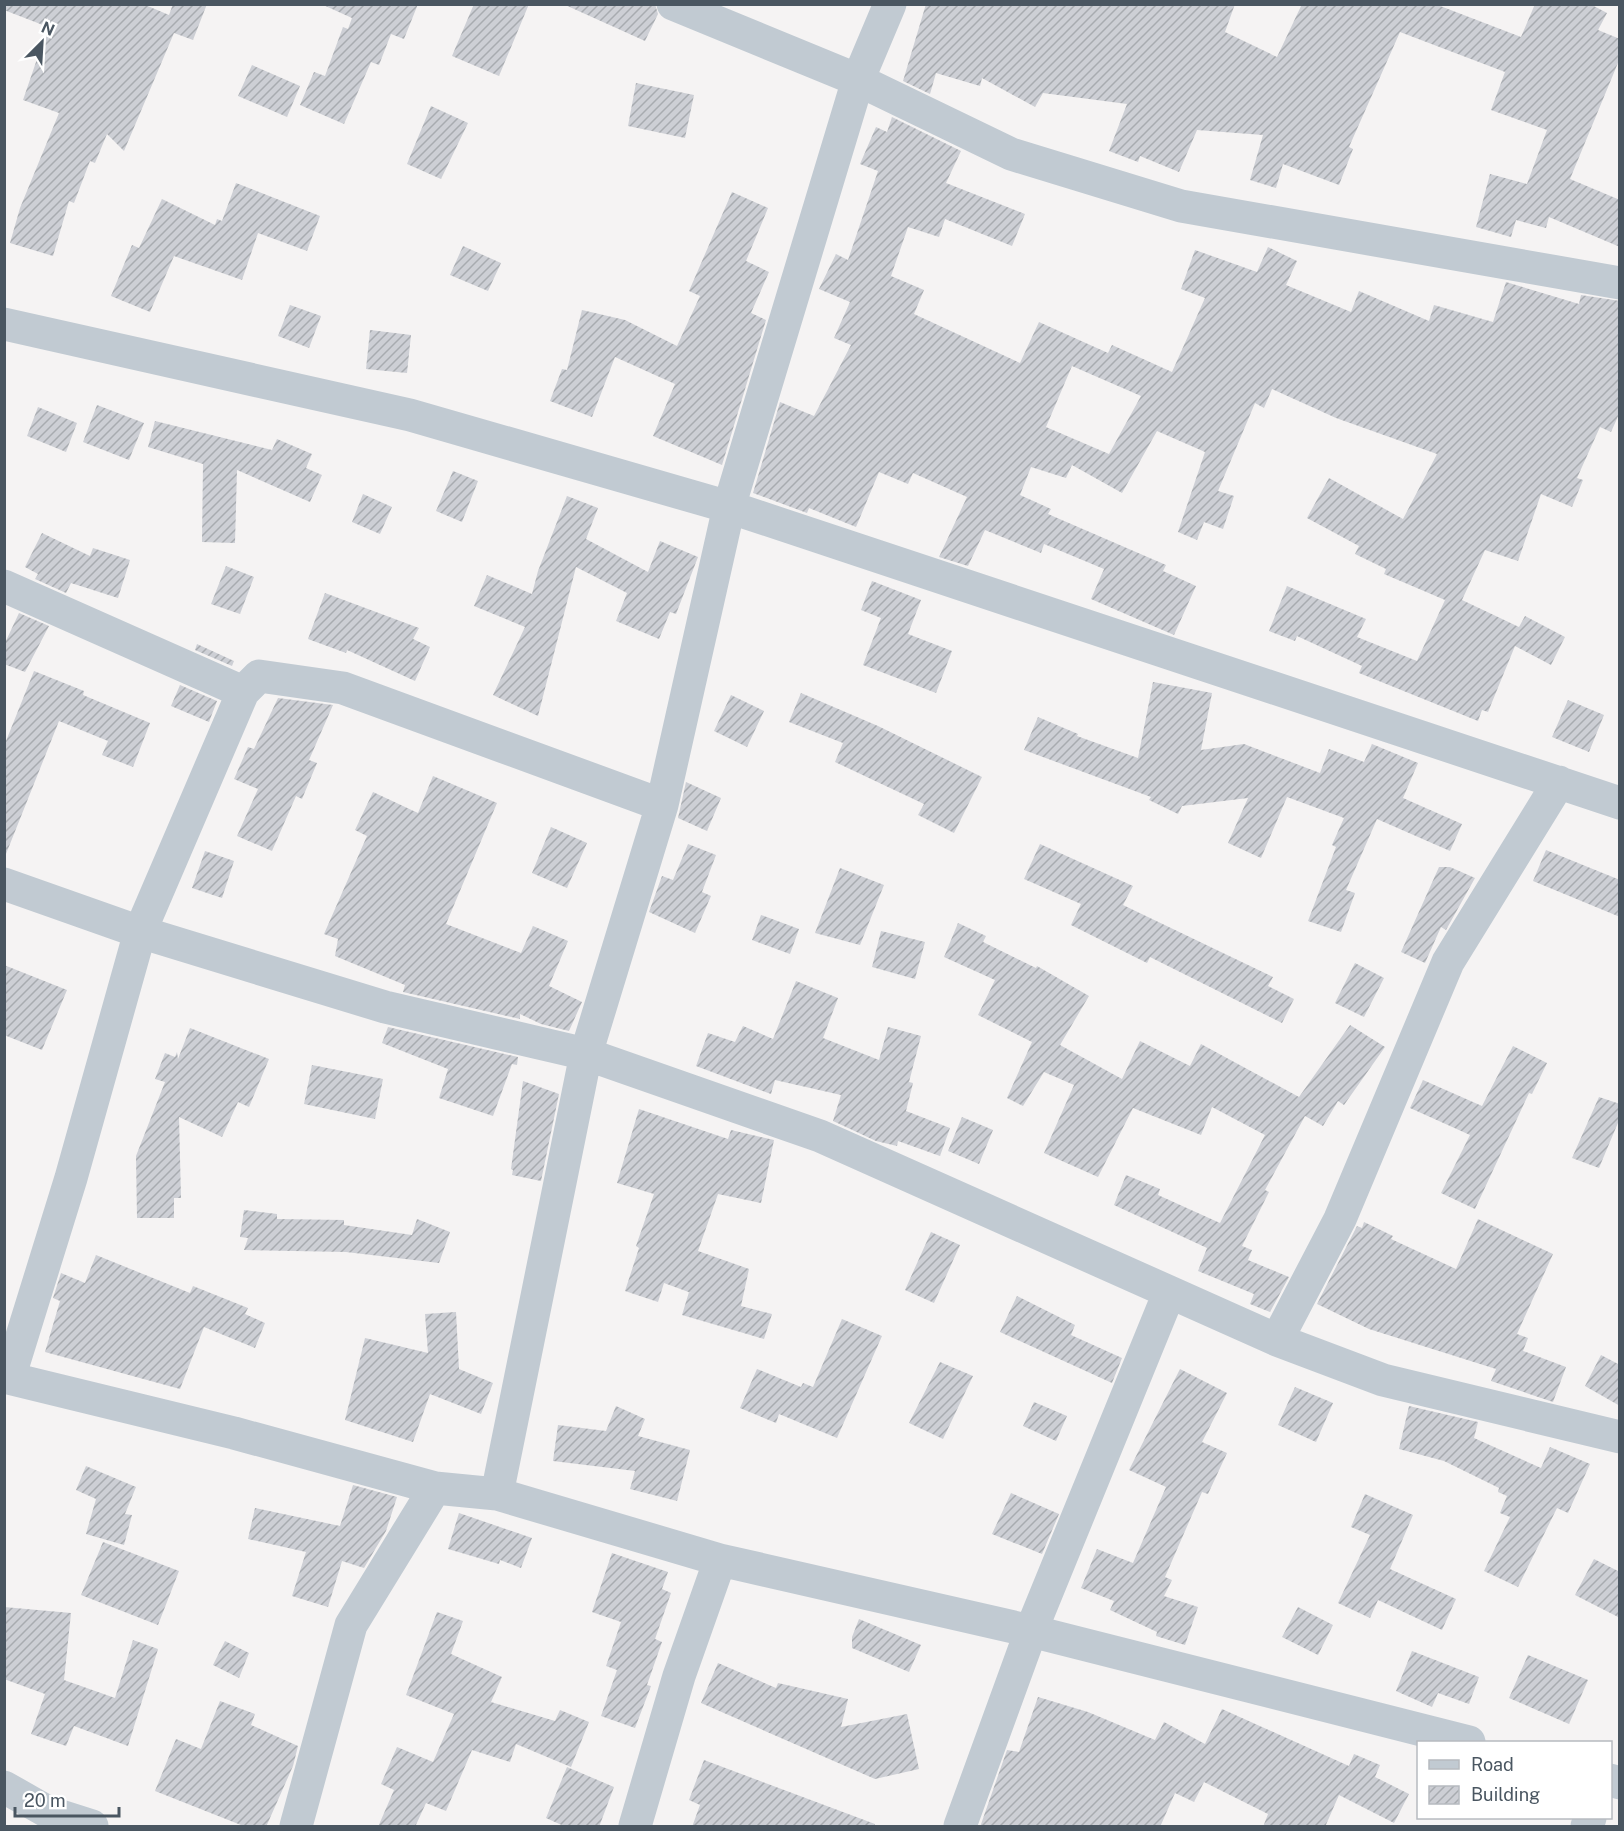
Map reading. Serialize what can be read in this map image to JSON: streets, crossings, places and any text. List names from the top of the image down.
{
  "legend": ["Road", "Building"],
  "scale_bar": "20 m",
  "north": "top right"
}
